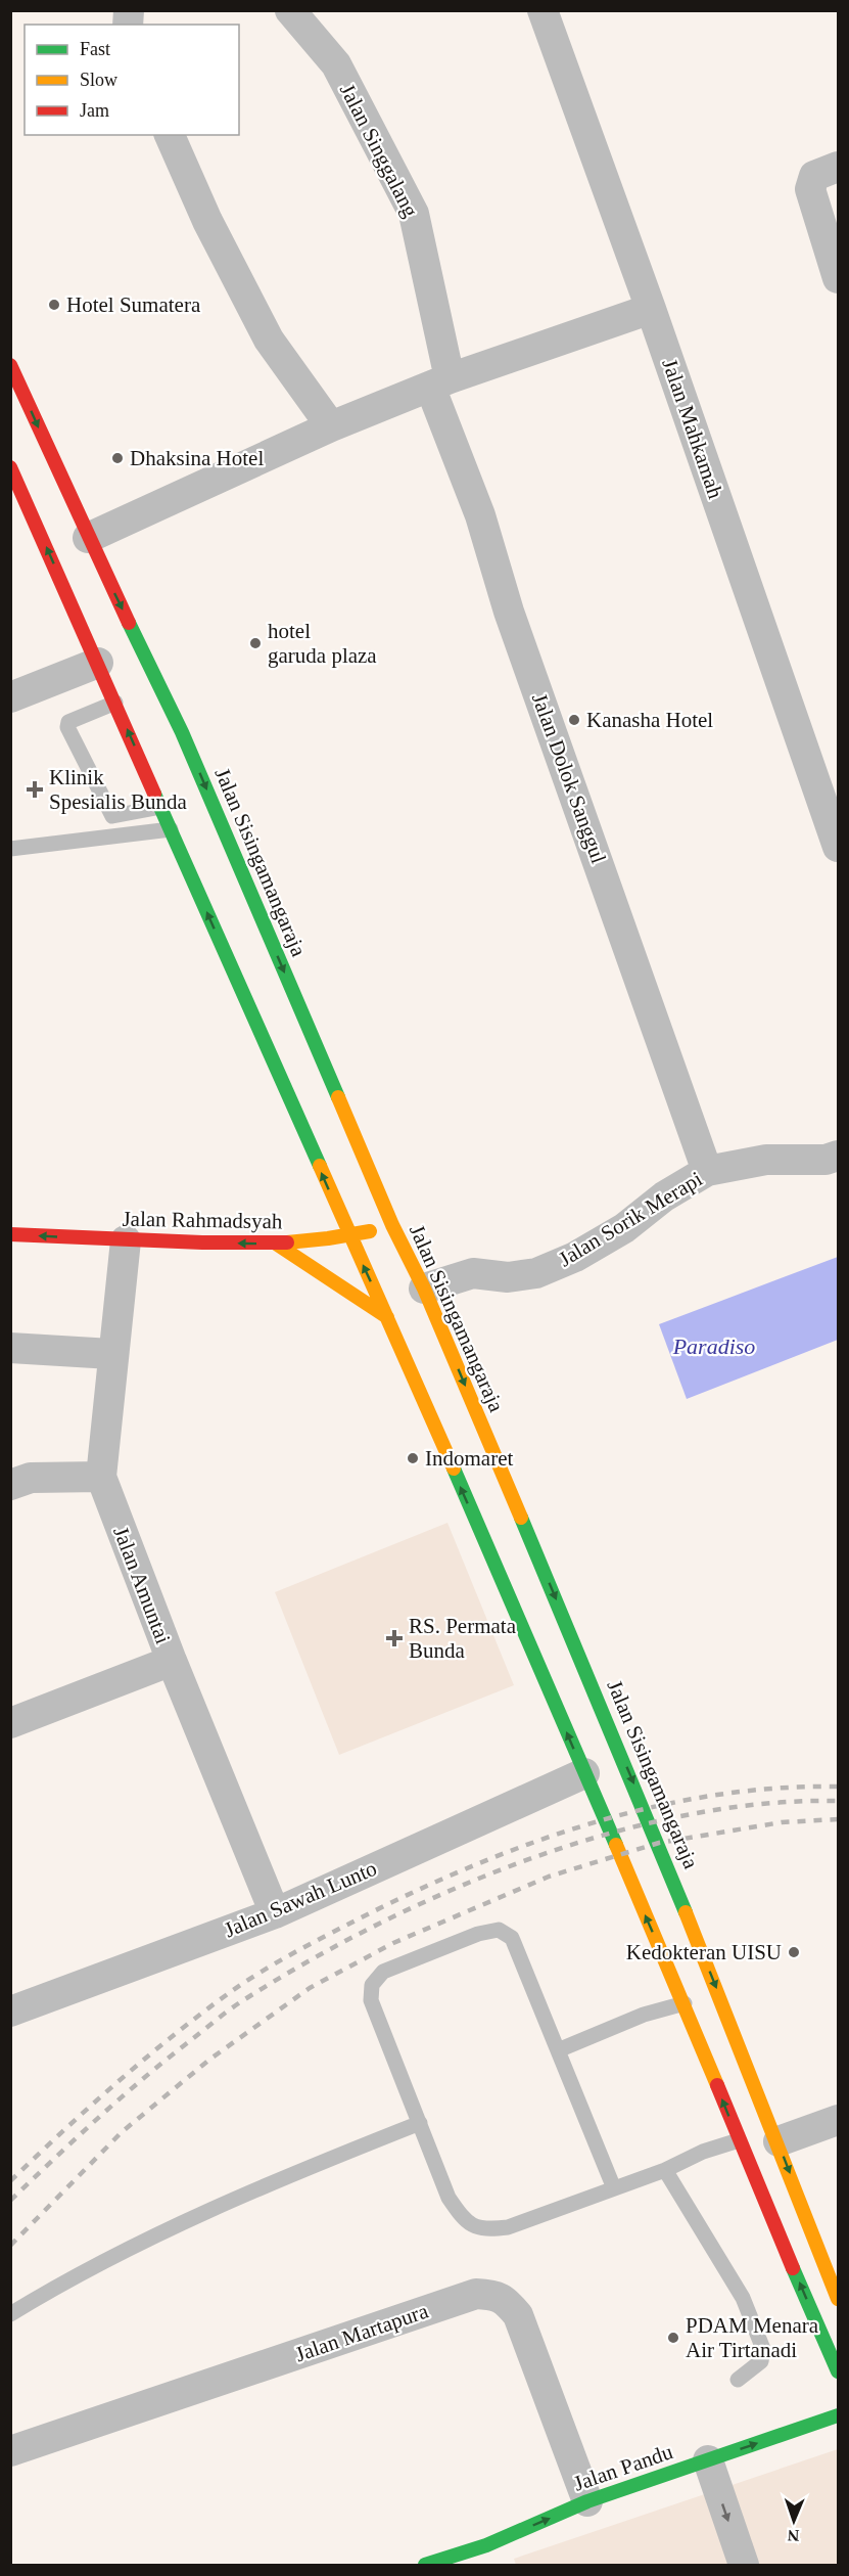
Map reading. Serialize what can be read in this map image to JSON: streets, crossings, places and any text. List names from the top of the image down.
{
  "streets": {
    "main road": ["Jalan Sisingamangaraja", "Jalan Rahmadsyah", "Jalan Pandu"],
    "street": [
      "Jalan Singgalang",
      "Jalan Mahkamah",
      "Jalan Dolok Sanggul",
      "Jalan Sorik Merapi",
      "Jalan Amuntai",
      "Jalan Sawah Lunto",
      "Jalan Martapura"
    ]
  },
  "crossings": [
    ["Jalan Singgalang", "Jalan Dolok Sanggul"],
    ["Jalan Dolok Sanggul", "Jalan Sorik Merapi"],
    ["Jalan Sisingamangaraja", "Jalan Sorik Merapi"],
    ["Jalan Sisingamangaraja", "Jalan Rahmadsyah"],
    ["Jalan Rahmadsyah", "Jalan Amuntai"],
    ["Jalan Amuntai", "Jalan Sawah Lunto"],
    ["Jalan Martapura", "Jalan Pandu"]
  ],
  "one_way": ["Jalan Rahmadsyah", "Jalan Pandu"],
  "water": ["Paradiso"],
  "places": {
    "other": [
      "Hotel Sumatera",
      "Dhaksina Hotel",
      "hotel garuda plaza",
      "Kanasha Hotel",
      "Indomaret",
      "Kedokteran UISU",
      "PDAM Menara Air Tirtanadi"
    ],
    "health": ["Klinik Spesialis Bunda", "RS. Permata Bunda"]
  },
  "legend": ["Fast", "Slow", "Jam"],
  "north": "bottom"
}
